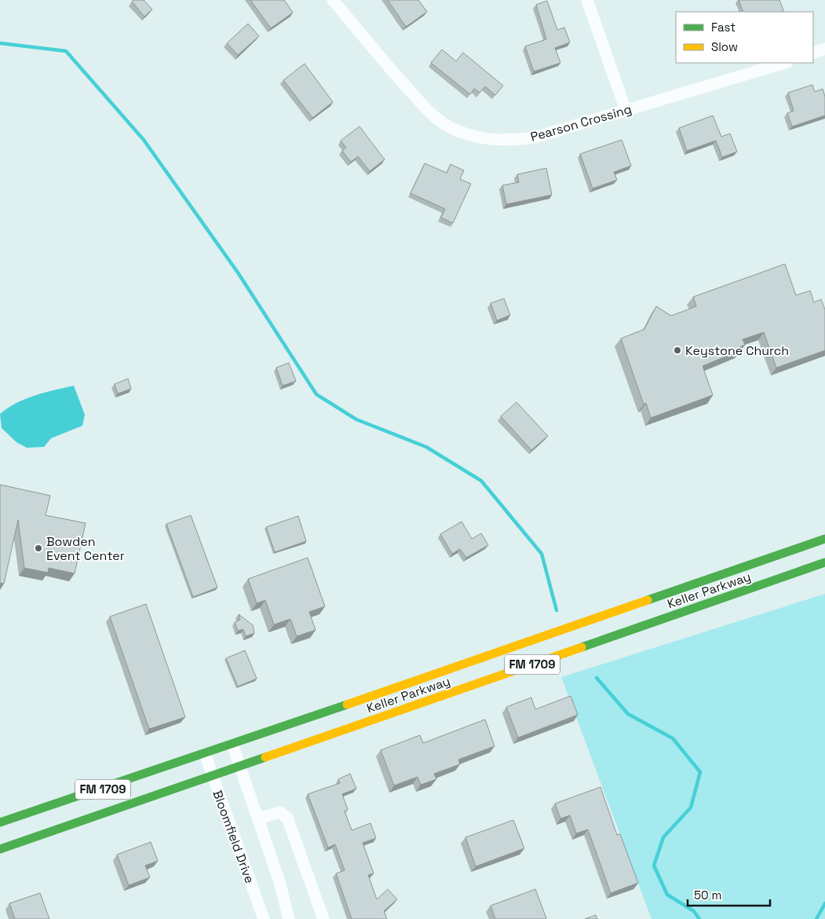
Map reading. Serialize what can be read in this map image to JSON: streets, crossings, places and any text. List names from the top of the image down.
{
  "streets": {
    "main road": ["Keller Parkway", "FM 1709"],
    "street": ["Pearson Crossing", "Bloomfield Drive"]
  },
  "crossings": [
    ["Keller Parkway", "Bloomfield Drive"]
  ],
  "places": ["Keystone Church", "Bowden Event Center"],
  "legend": ["Fast", "Slow"],
  "scale_bar": "50 m"
}
